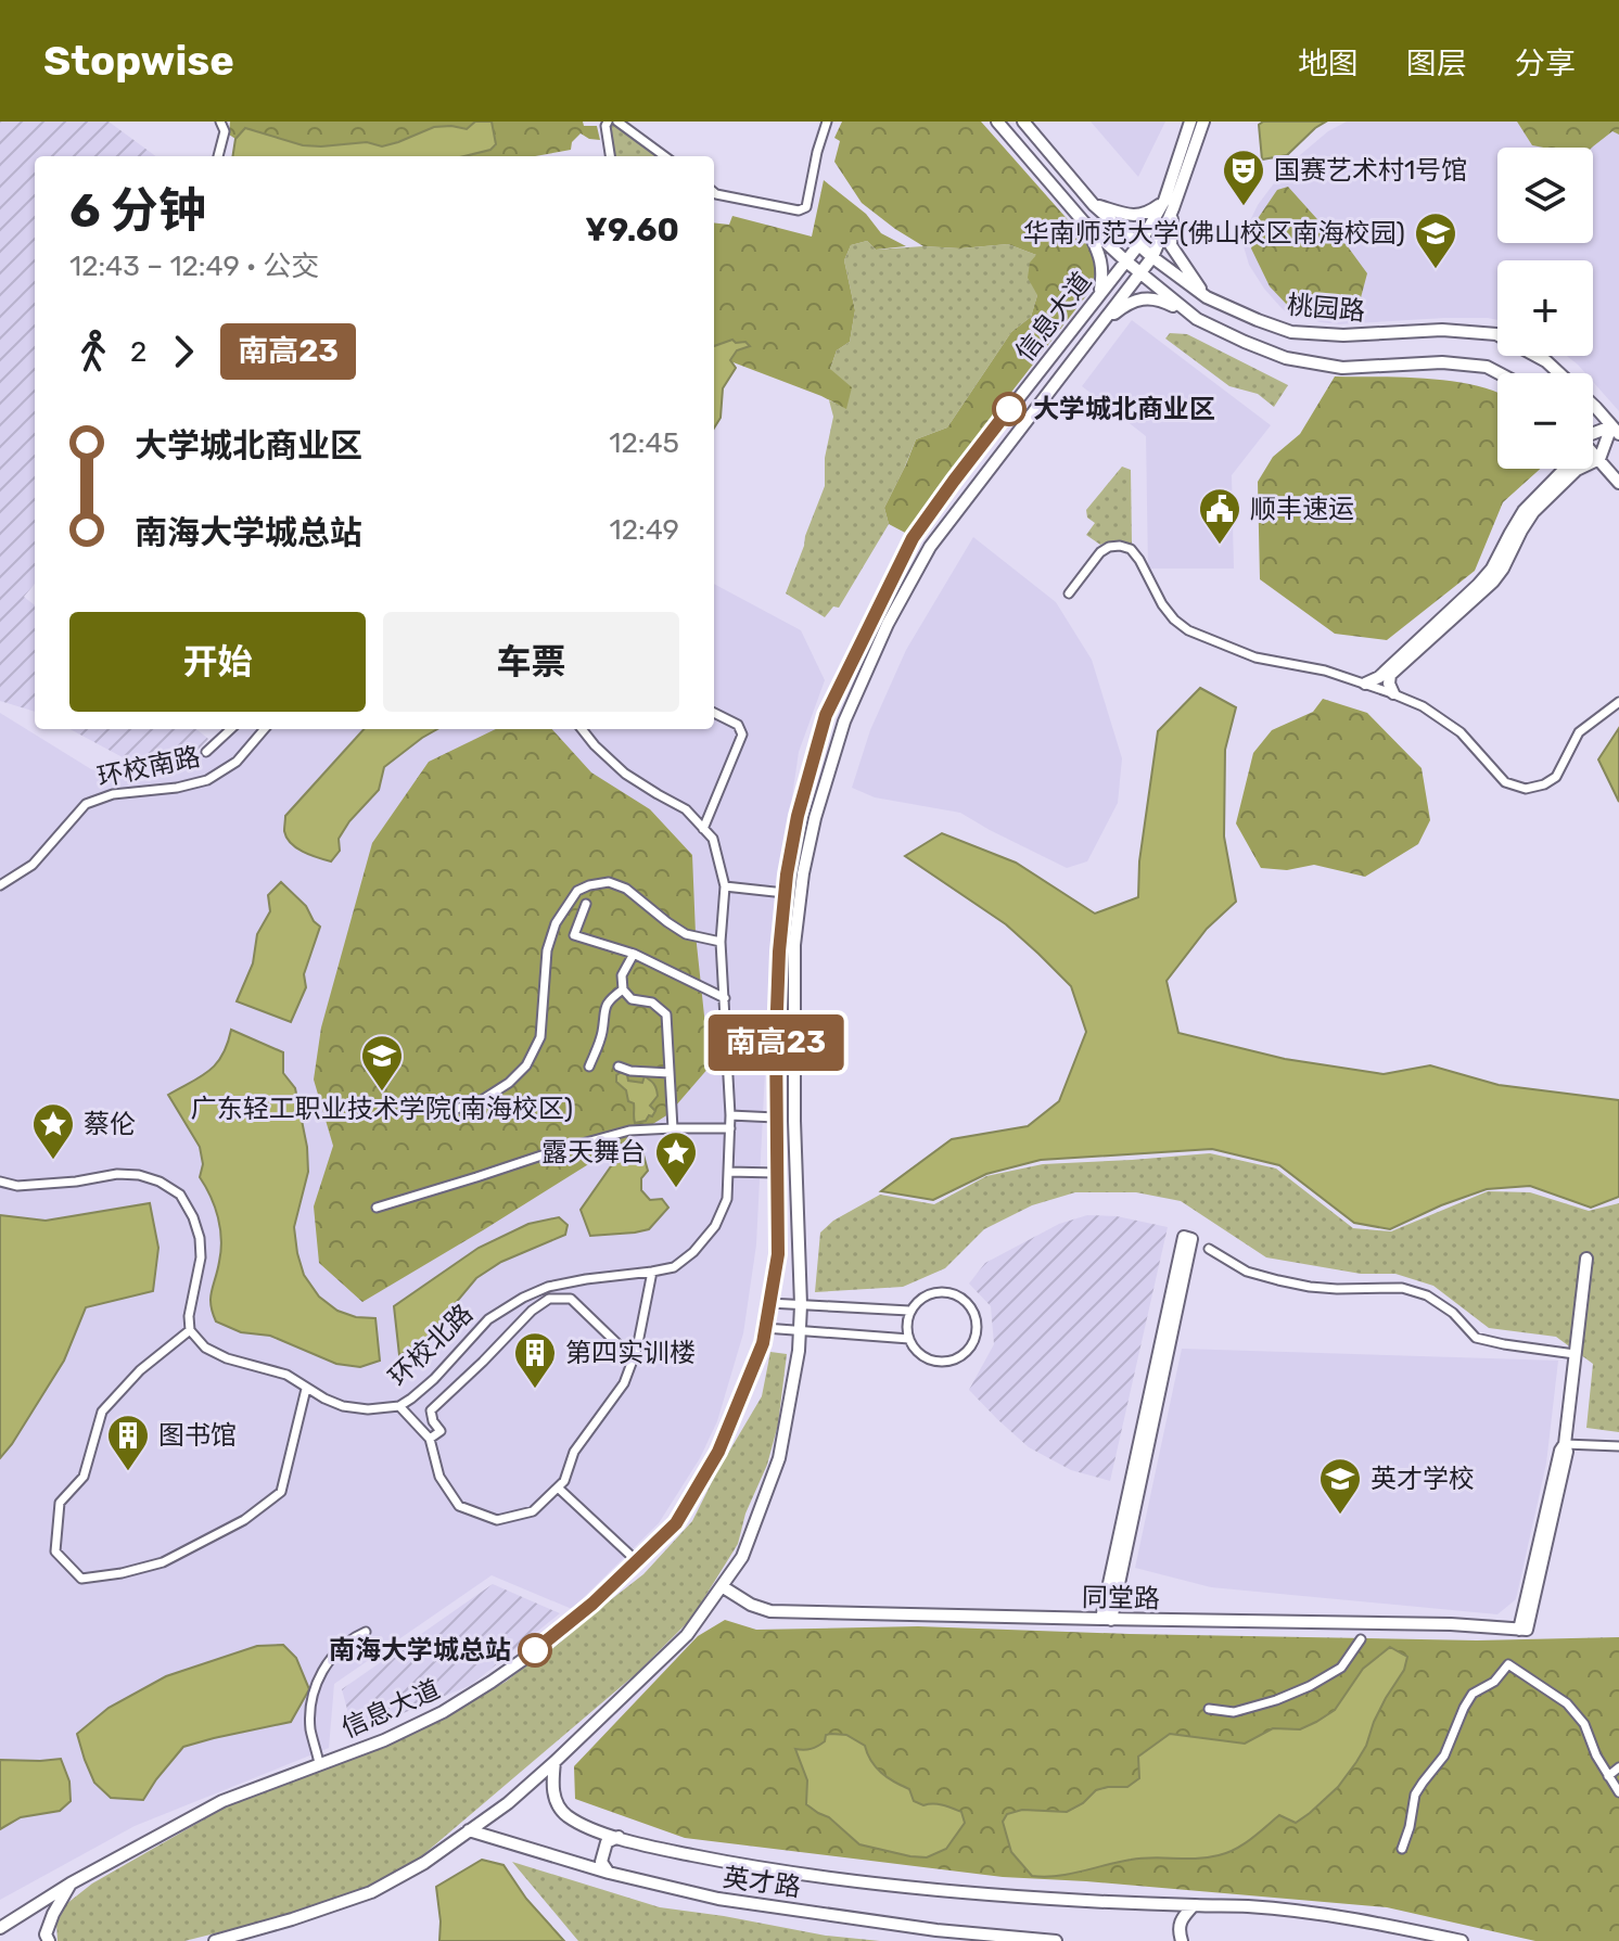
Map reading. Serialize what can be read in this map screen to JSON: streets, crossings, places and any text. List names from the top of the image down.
{
  "streets": {
    "main road": [
      "桃园路",
      "信息大道",
      "同堂路",
      "英才路"
    ],
    "street": ["环校南路", "环校北路"]
  },
  "crossings": [
    ["桃园路", "信息大道"],
    ["信息大道", "同堂路"],
    ["信息大道", "英才路"]
  ],
  "places": {
    "theatre": ["国赛艺术村1号馆"],
    "school or university": ["华南师范大学(佛山校区南海校园)", "广东轻工职业技术学院(南海校区)", "英才学校"],
    "other": ["大学城北商业区", "南海大学城总站"],
    "public building": ["顺丰速运"],
    "place": ["蔡伦", "露天舞台"],
    "building": ["第四实训楼", "图书馆"]
  },
  "lines": ["bus line 南高23"],
  "page": {
    "header": "Stopwise",
    "nav": ["地图", "图层", "分享"],
    "on_map": "南高23",
    "map_buttons": ["+", "−"],
    "heading": ["6 分钟", "12:43 – 12:49 · 公交", "¥9.60"],
    "legs": ["2", "南高23"],
    "list": [
      {
        "name": "大学城北商业区",
        "value": "12:45"
      },
      {
        "name": "南海大学城总站",
        "value": "12:49"
      }
    ],
    "buttons": ["开始", "车票"]
  }
}
